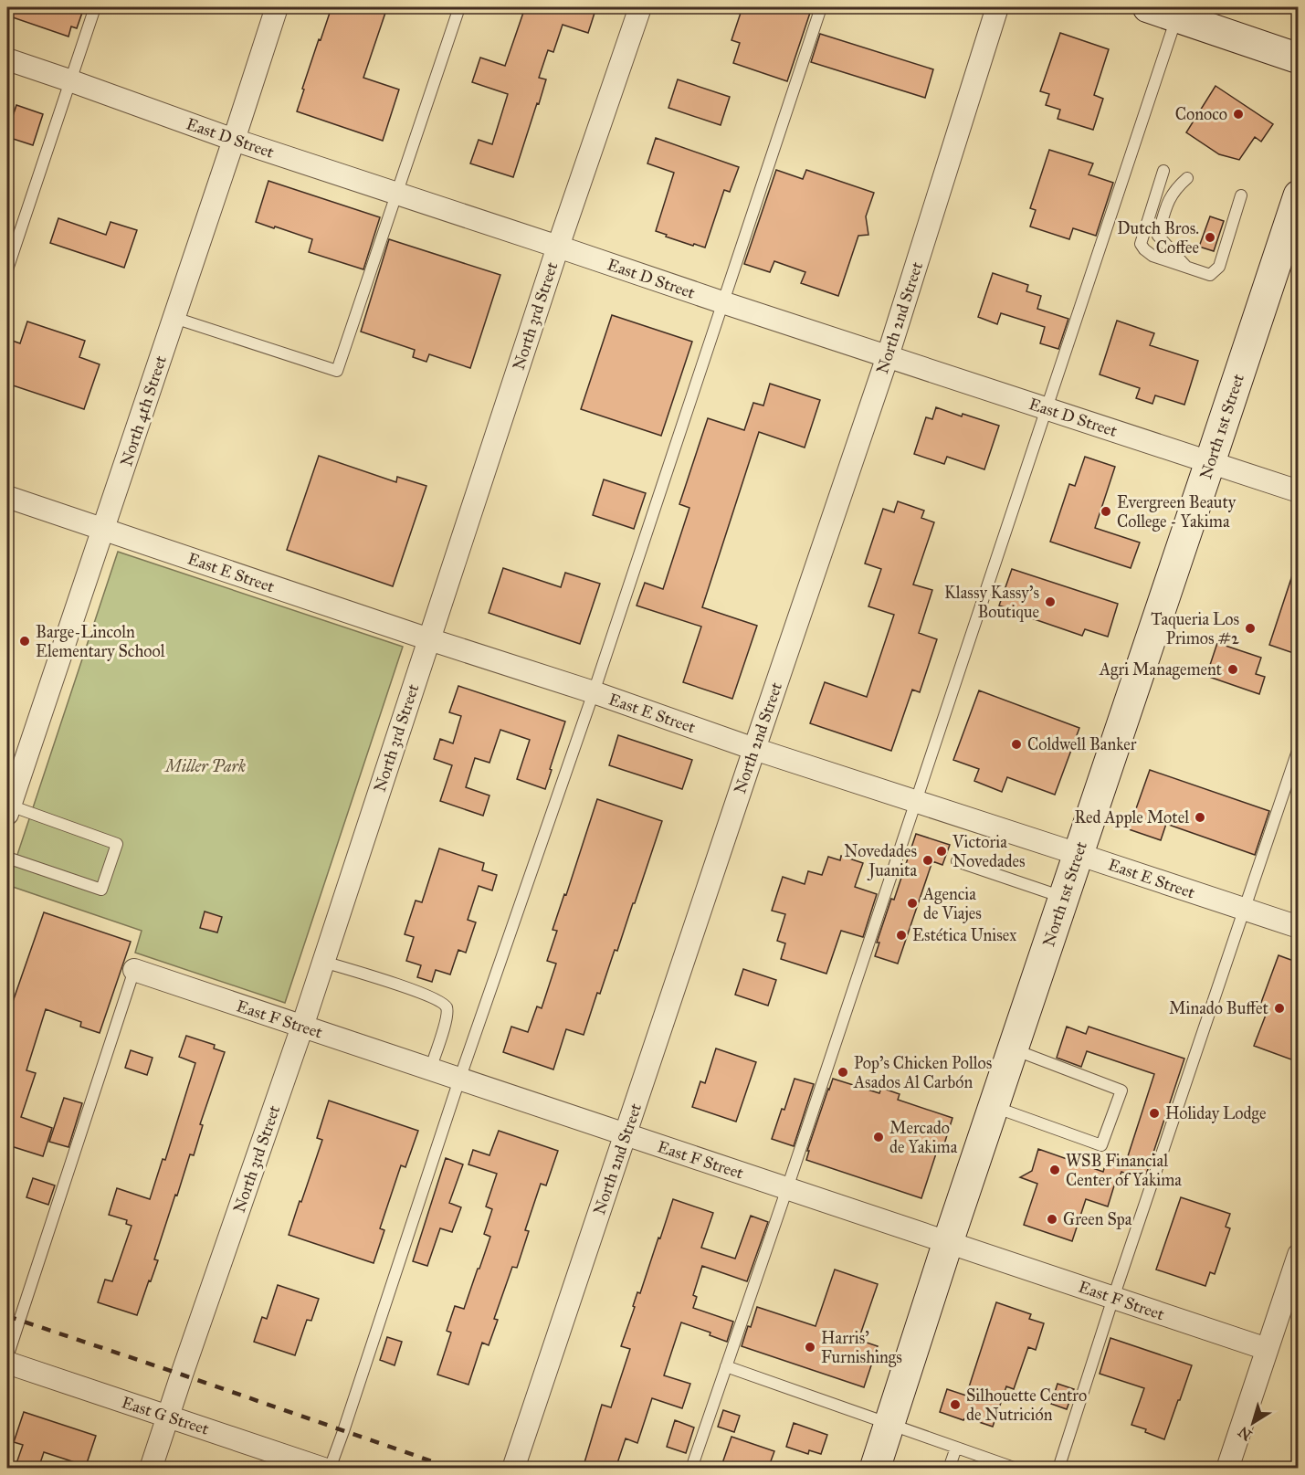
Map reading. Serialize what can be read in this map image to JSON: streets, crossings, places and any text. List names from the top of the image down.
{
  "streets": {
    "main road": ["North 1st Street"],
    "street": [
      "East D Street",
      "North 3rd Street",
      "North 2nd Street",
      "North 4th Street",
      "East E Street",
      "East F Street",
      "East G Street"
    ]
  },
  "crossings": [
    ["East D Street", "North 3rd Street"],
    ["East D Street", "North 2nd Street"],
    ["East D Street", "North 4th Street"],
    ["East D Street", "North 1st Street"],
    ["North 3rd Street", "East E Street"],
    ["North 3rd Street", "East F Street"],
    ["North 3rd Street", "East G Street"],
    ["North 2nd Street", "East E Street"],
    ["North 2nd Street", "East F Street"],
    ["North 4th Street", "East E Street"],
    ["North 1st Street", "East E Street"],
    ["North 1st Street", "East F Street"]
  ],
  "parks": ["Miller Park"],
  "places": [
    "Conoco",
    "Dutch Bros. Coffee",
    "Evergreen Beauty College - Yakima",
    "Klassy Kassy's Boutique",
    "Taqueria Los Primos #2",
    "Barge-Lincoln Elementary School",
    "Agri Management",
    "Coldwell Banker",
    "Red Apple Motel",
    "Victoria Novedades",
    "Novedades Juanita",
    "Agencia de Viajes",
    "Estética Unisex",
    "Minado Buffet",
    "Pop's Chicken Pollos Asados Al Carbón",
    "Holiday Lodge",
    "Mercado de Yakima",
    "WSB Financial Center of Yakima",
    "Green Spa",
    "Harris' Furnishings",
    "Silhouette Centro de Nutrición"
  ],
  "north": "bottom left"
}
